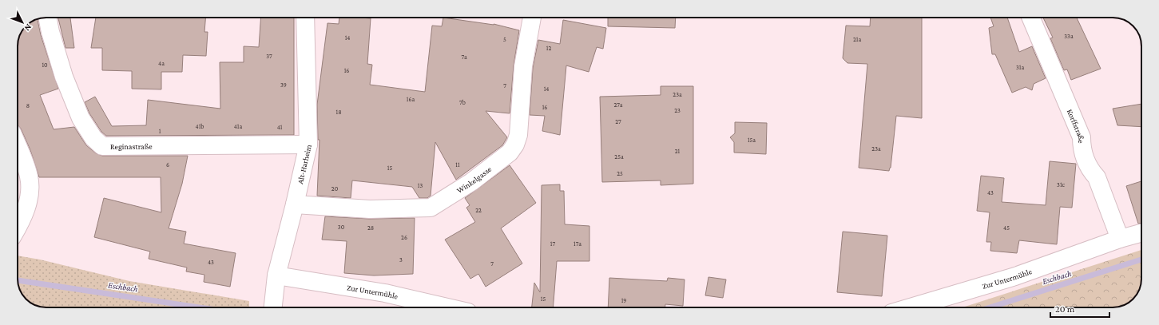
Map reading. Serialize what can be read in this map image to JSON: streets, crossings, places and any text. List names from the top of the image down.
{
  "streets": {
    "street": [
      "Korffstraße",
      "Reginastraße",
      "Alt-Harheim",
      "Winkelgasse",
      "Zur Untermühle"
    ]
  },
  "crossings": [
    ["Korffstraße", "Zur Untermühle"],
    ["Reginastraße", "Alt-Harheim"],
    ["Alt-Harheim", "Winkelgasse"],
    ["Alt-Harheim", "Zur Untermühle"]
  ],
  "water": ["Eschbach"],
  "house_numbers": [
    "33a",
    "14",
    "5",
    "21a",
    "12",
    "37",
    "7a",
    "4a",
    "10",
    "31a",
    "16",
    "39",
    "7",
    "14",
    "23a",
    "16a",
    "7b",
    "27a",
    "8",
    "16",
    "23",
    "18",
    "27",
    "41b",
    "41a",
    "41",
    "1",
    "15a",
    "23a",
    "21",
    "25a",
    "6",
    "11",
    "15",
    "25",
    "31c",
    "13",
    "20",
    "43",
    "22",
    "30",
    "28",
    "45",
    "26",
    "17",
    "17a",
    "3",
    "43",
    "7",
    "15",
    "19"
  ],
  "scale_bar": "20 m",
  "north": "bottom right"
}
